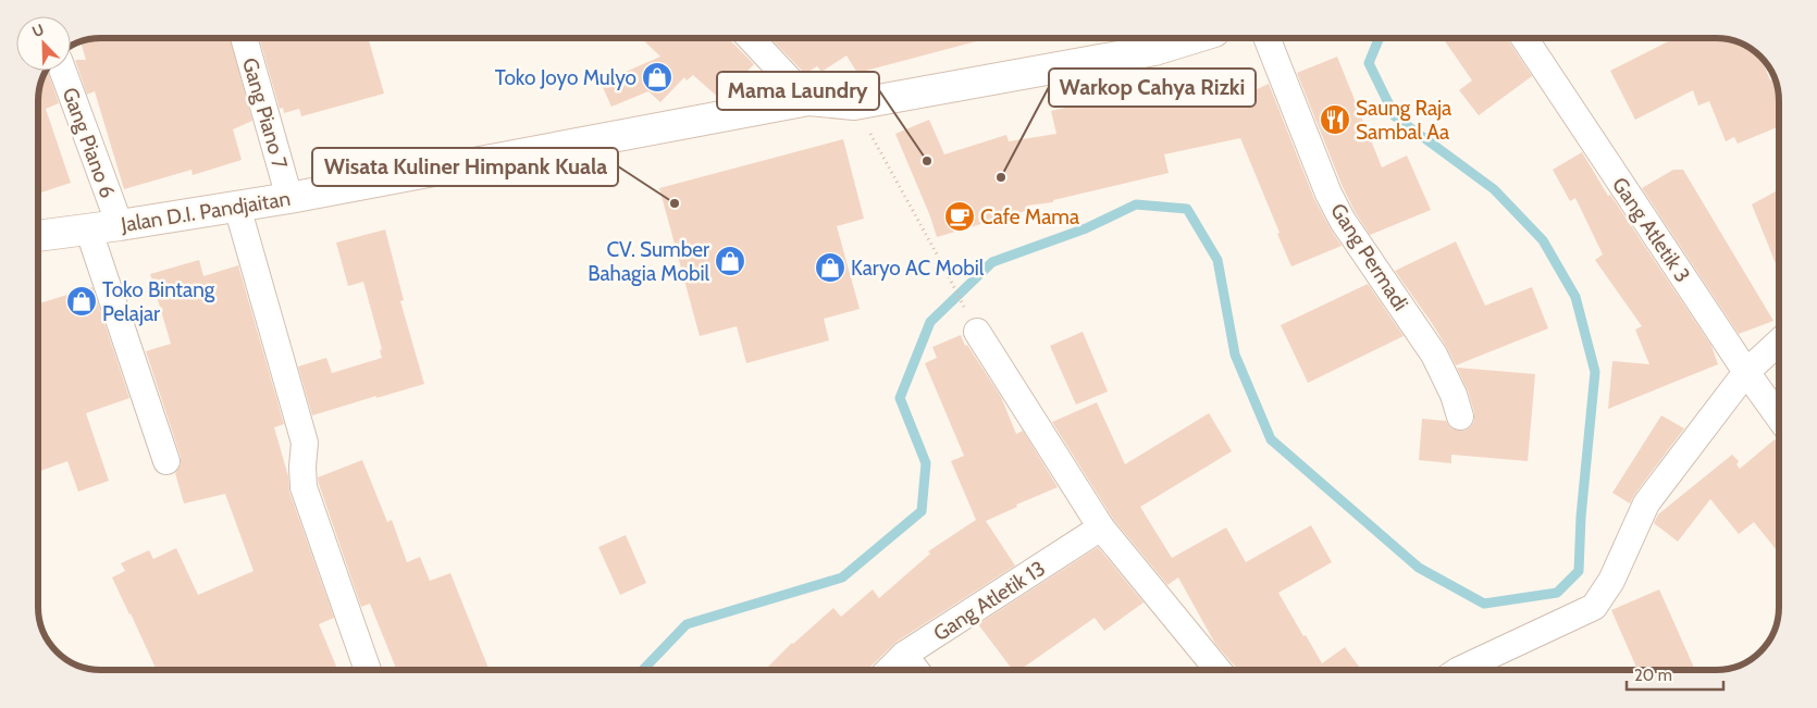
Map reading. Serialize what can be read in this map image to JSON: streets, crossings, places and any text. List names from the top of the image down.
{
  "streets": {
    "main road": ["Jalan D.I. Pandjaitan"],
    "street": [
      "Gang Piano 7",
      "Gang Piano 6",
      "Gang Atletik 3",
      "Gang Permadi",
      "Gang Atletik 13"
    ]
  },
  "crossings": [
    ["Gang Piano 7", "Jalan D.I. Pandjaitan"],
    ["Gang Piano 6", "Jalan D.I. Pandjaitan"]
  ],
  "places": {
    "shop": [
      "Toko Joyo Mulyo",
      "CV. Sumber Bahagia Mobil",
      "Karyo AC Mobil",
      "Toko Bintang Pelajar"
    ],
    "restaurant": ["Saung Raja Sambal Aa"],
    "other": ["Mama Laundry", "Warkop Cahya Rizki", "Wisata Kuliner Himpank Kuala"],
    "cafe": ["Cafe Mama"]
  },
  "scale_bar": "20 m",
  "north": "top left"
}
